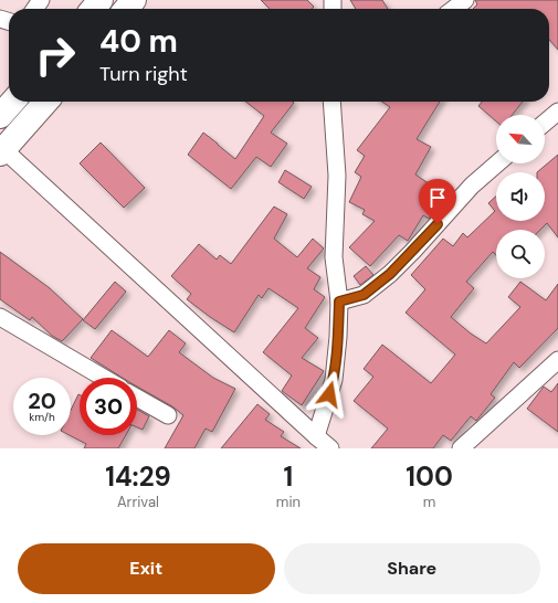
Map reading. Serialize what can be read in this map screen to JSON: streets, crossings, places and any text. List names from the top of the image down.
{
  "north": "top left",
  "page": {
    "turn": ["40 m", "Turn right"],
    "speed": "20 km/h",
    "limit": "30",
    "eta": [
      "14:29",
      "Arrival",
      "1",
      "min",
      "100",
      "m"
    ],
    "buttons": ["Exit", "Share"]
  }
}
